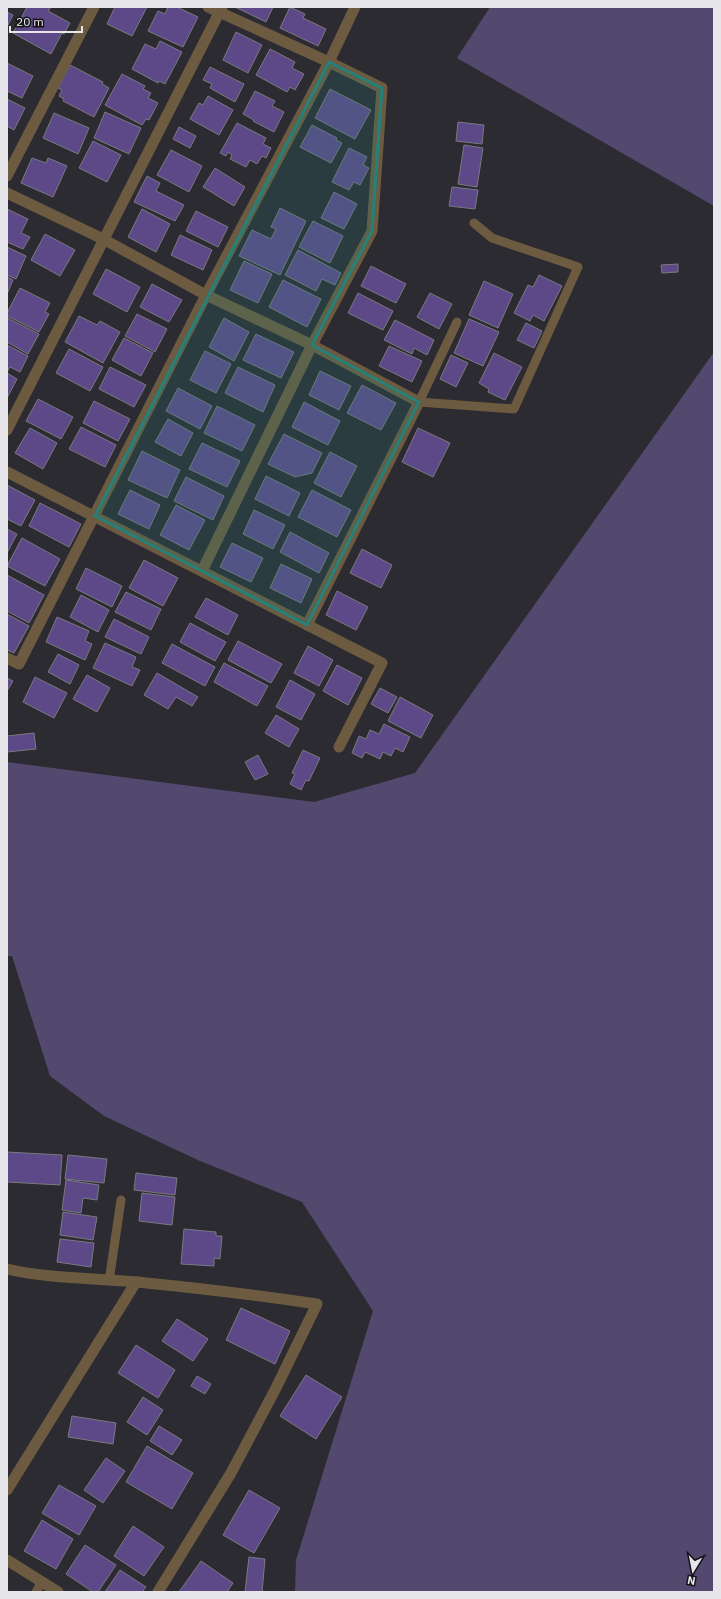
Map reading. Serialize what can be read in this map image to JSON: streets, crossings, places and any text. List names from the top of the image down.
{
  "scale_bar": "20 m",
  "north": "bottom"
}
